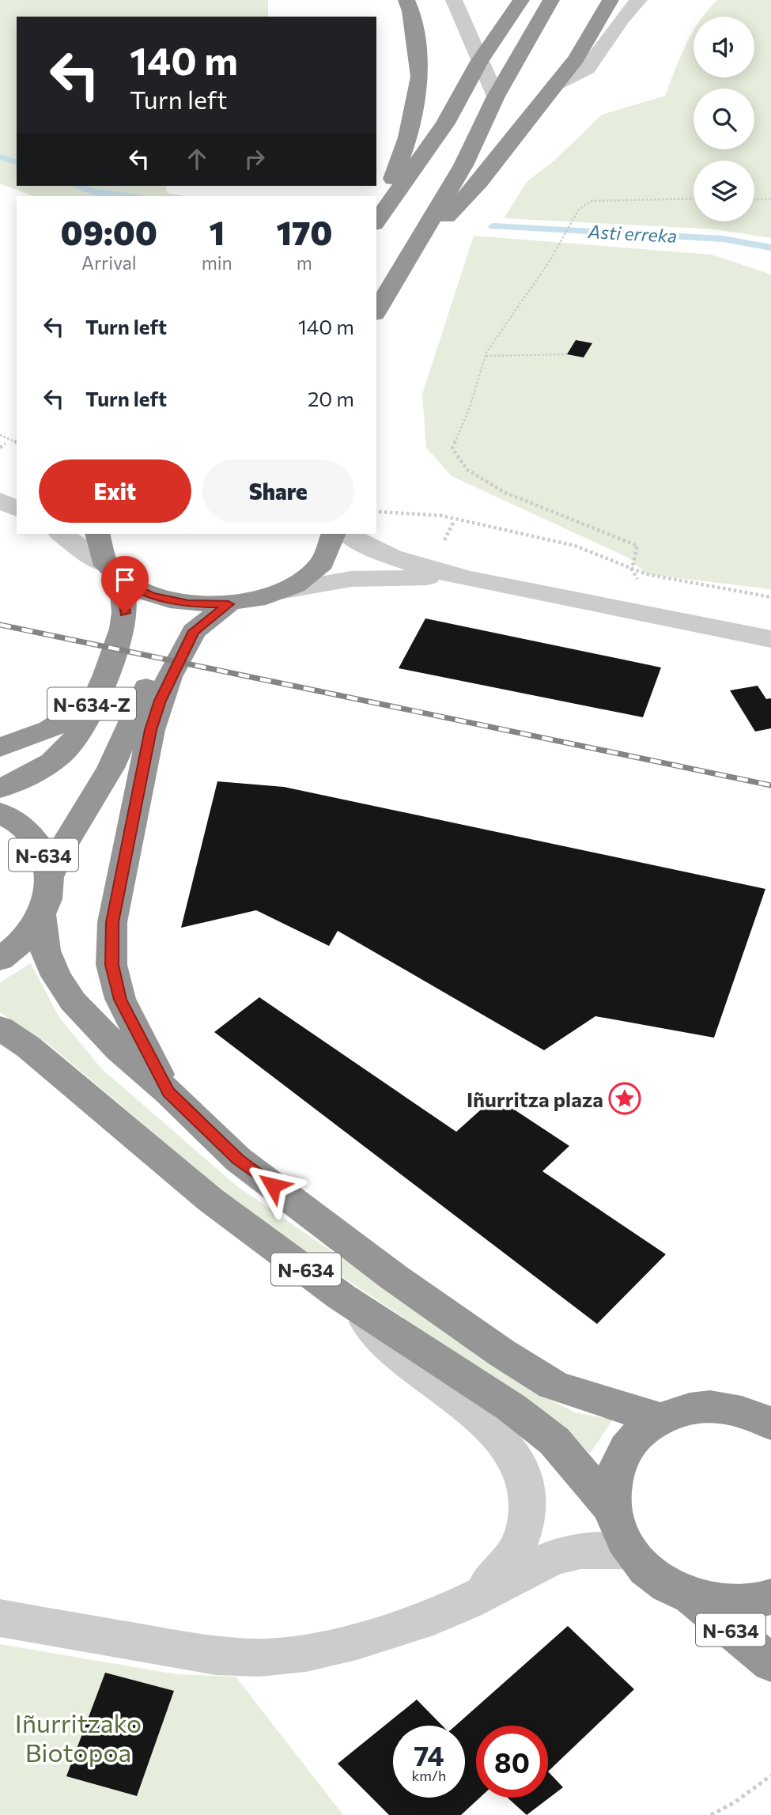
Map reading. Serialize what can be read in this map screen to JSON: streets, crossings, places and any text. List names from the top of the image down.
{
  "streets": {
    "highway": ["N-634-Z", "N-634"]
  },
  "crossings": [
    ["N-634-Z", "N-634"]
  ],
  "water": ["Asti erreka"],
  "parks": ["Iñurritzako Biotopoa"],
  "places": {
    "place": ["Iñurritza plaza"]
  },
  "page": {
    "turn": ["140 m", "Turn left"],
    "eta": [
      "09:00",
      "Arrival",
      "1",
      "min",
      "170",
      "m"
    ],
    "list": [
      {
        "name": "Turn left",
        "value": "140 m"
      },
      {
        "name": "Turn left",
        "value": "20 m"
      }
    ],
    "buttons": ["Exit", "Share"],
    "speed": "74 km/h",
    "limit": "80"
  }
}
